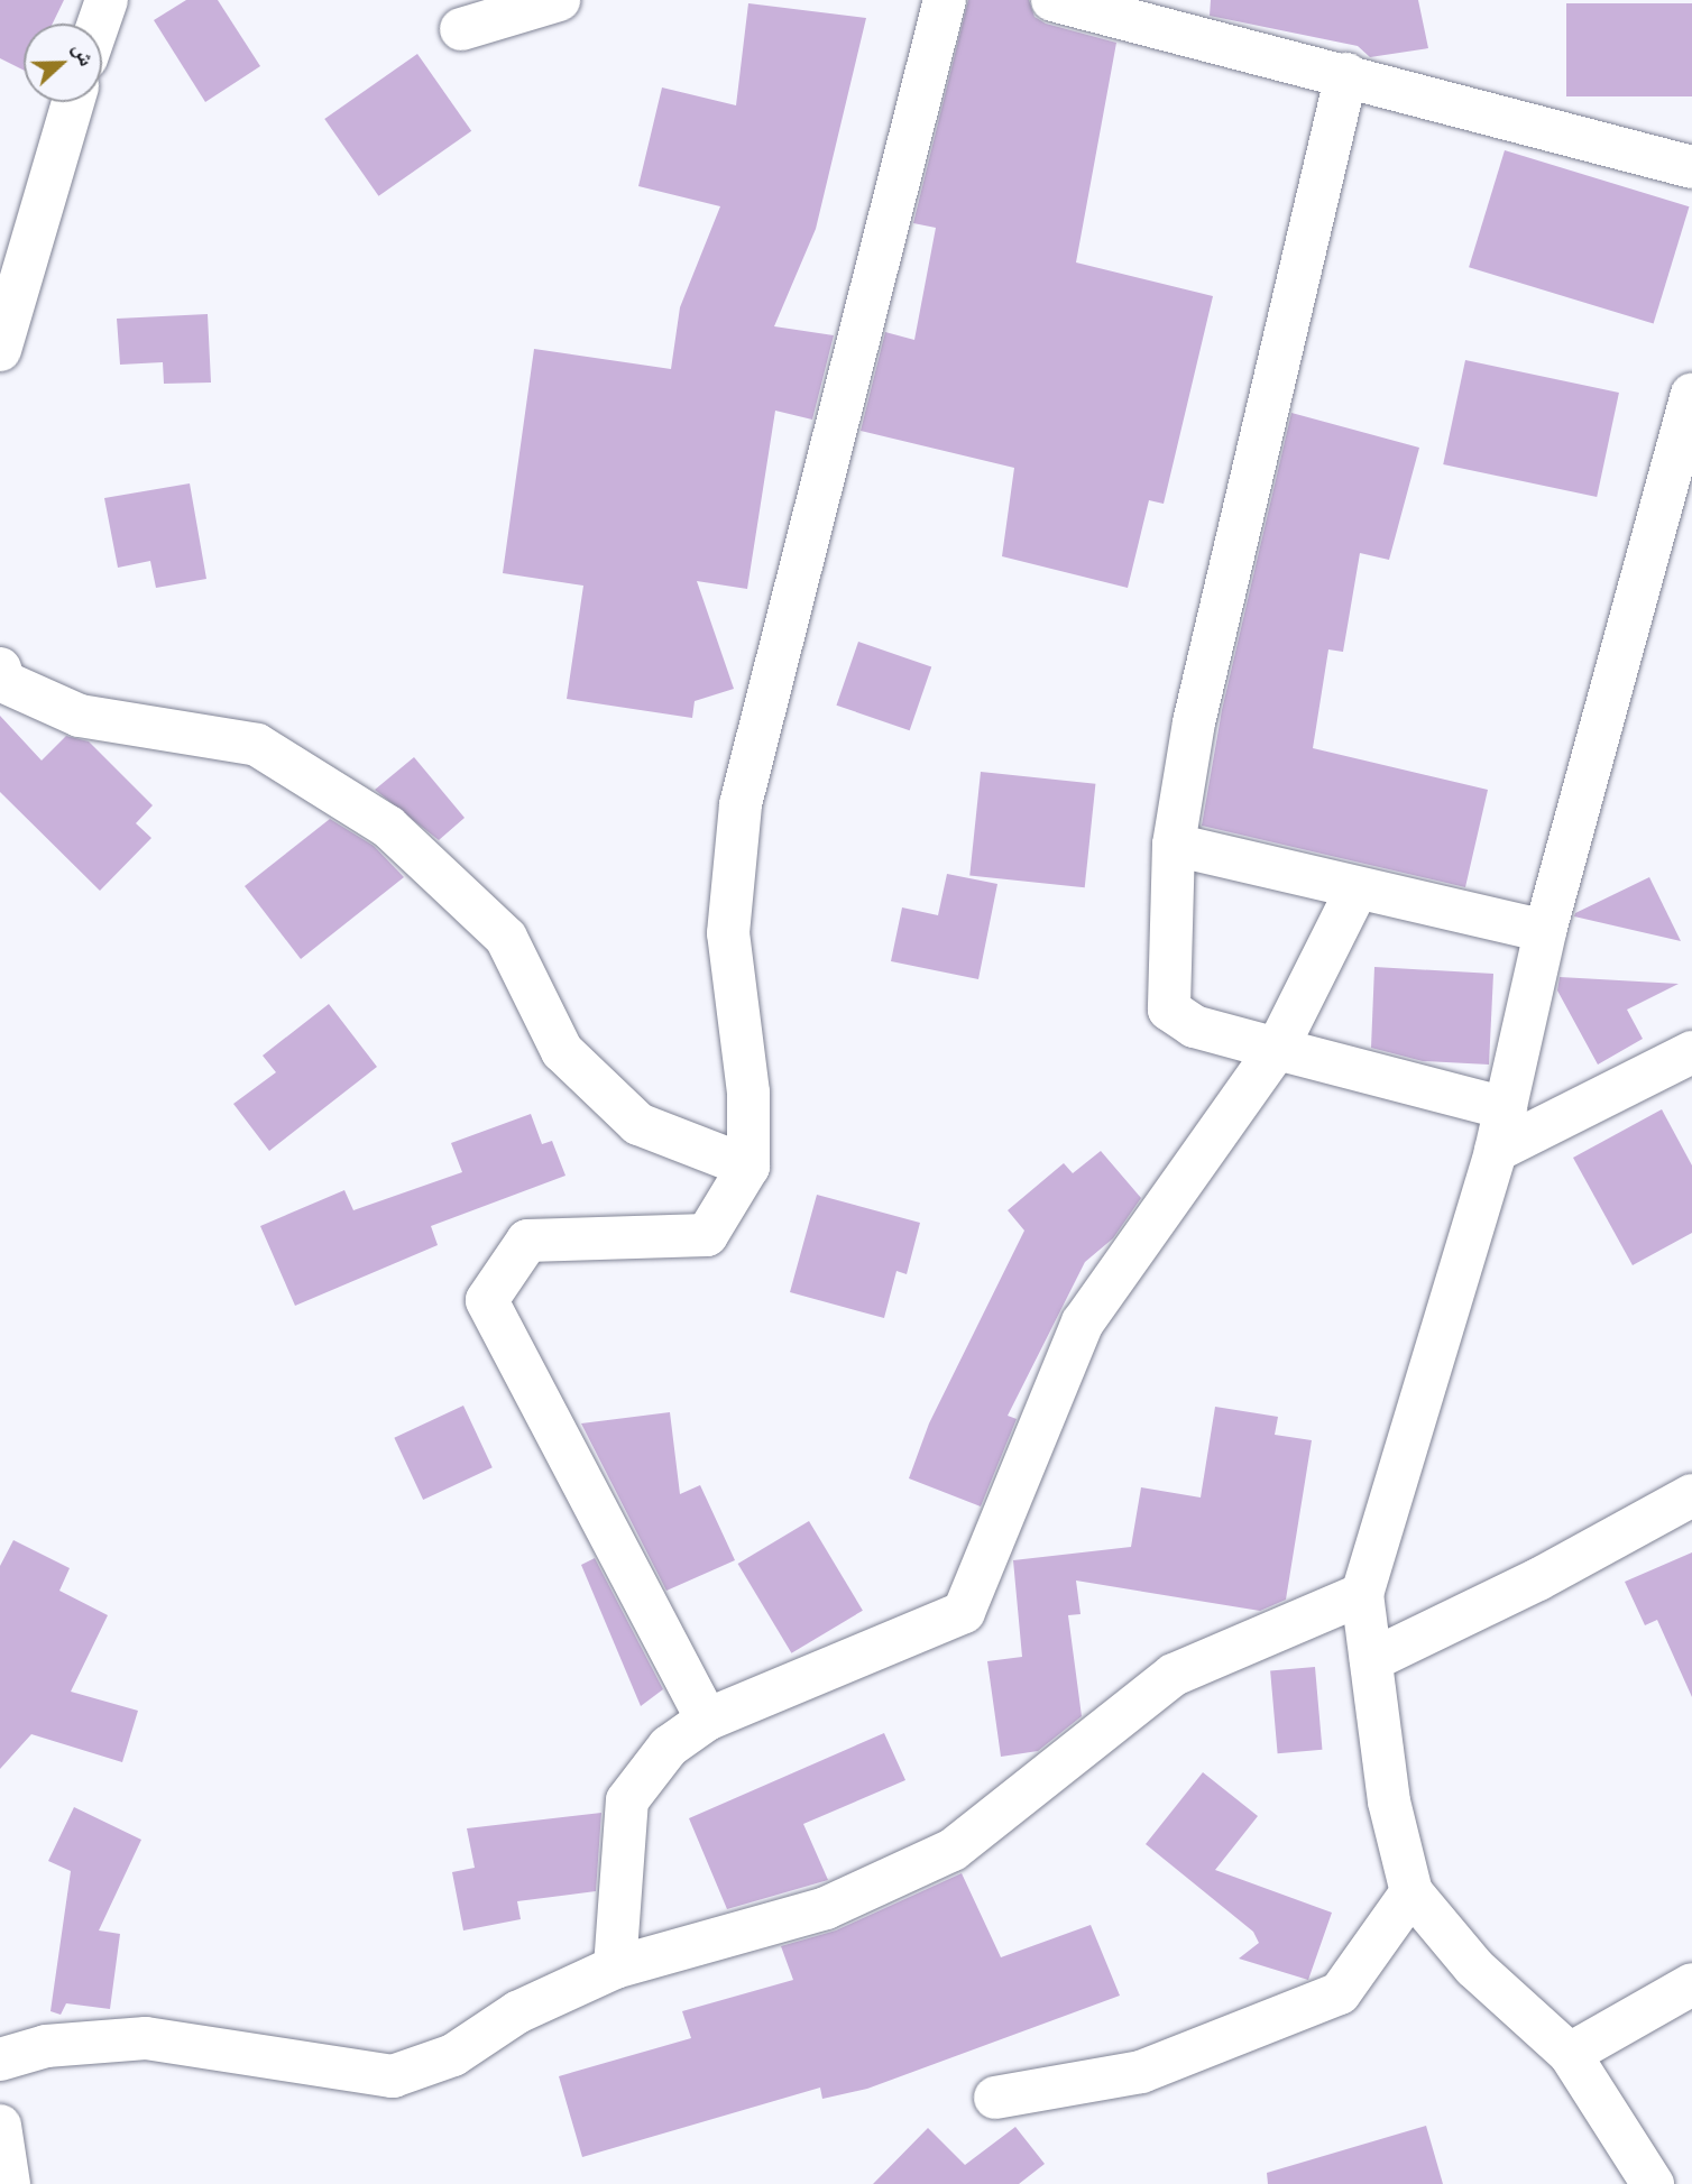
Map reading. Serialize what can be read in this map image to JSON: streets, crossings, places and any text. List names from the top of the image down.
{
  "north": "right"
}
